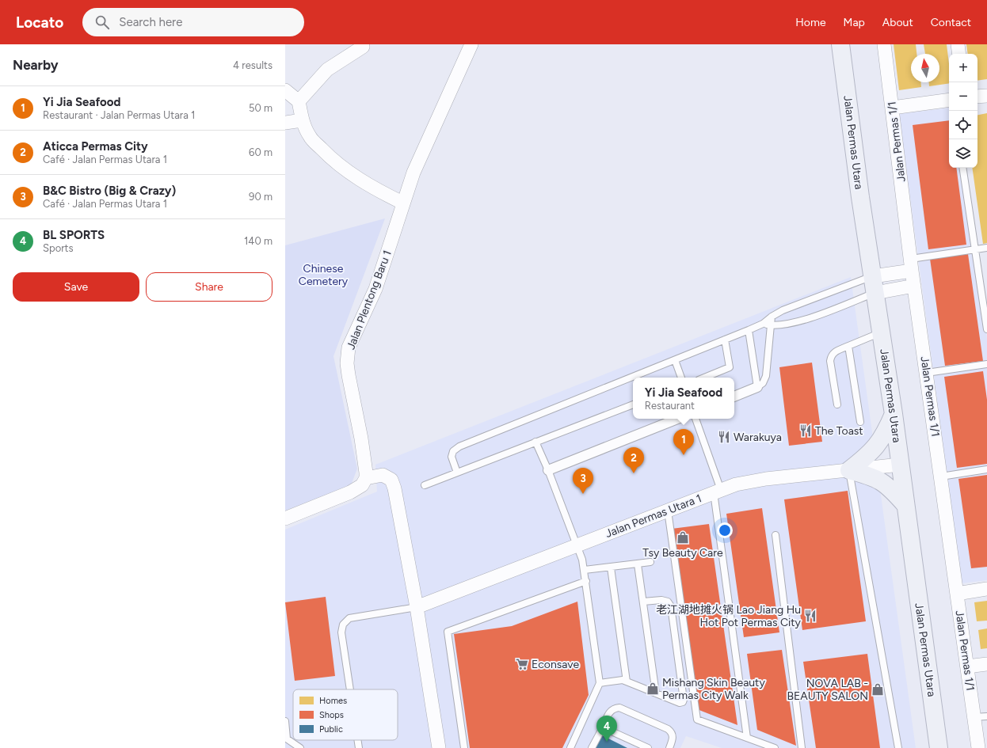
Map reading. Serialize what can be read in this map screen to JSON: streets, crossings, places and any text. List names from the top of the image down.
{
  "streets": {
    "main road": ["Jalan Permas Utara"],
    "street": ["Jalan Permas 1/1", "Jalan Plentong Baru 1", "Jalan Permas Utara 1"]
  },
  "crossings": [
    ["Jalan Permas Utara", "Jalan Permas Utara 1"]
  ],
  "parks": ["Chinese Cemetery"],
  "places": {
    "restaurant": ["The Toast", "Warakuya", "老江湖地摊火锅 Lao Jiang Hu Hot Pot Permas City"],
    "shop": ["Tsy Beauty Care", "Mishang Skin Beauty Permas City Walk", "NOVA LAB - BEAUTY SALON"],
    "supermarket": ["Econsave"]
  },
  "legend": ["Homes", "Shops", "Public"],
  "north": "top",
  "page": {
    "header": "Locato",
    "search": "Search here",
    "nav": [
      "Home",
      "Map",
      "About",
      "Contact"
    ],
    "heading": ["Nearby", "4 results"],
    "map_buttons": ["+", "−"],
    "list": [
      {
        "mark": "1",
        "name": "Yi Jia Seafood",
        "note": "Restaurant · Jalan Permas Utara 1",
        "value": "50 m"
      },
      {
        "mark": "2",
        "name": "Aticca Permas City",
        "note": "Café · Jalan Permas Utara 1",
        "value": "60 m"
      },
      {
        "mark": "3",
        "name": "B&C Bistro (Big & Crazy)",
        "note": "Café · Jalan Permas Utara 1",
        "value": "90 m"
      },
      {
        "mark": "4",
        "name": "BL SPORTS",
        "note": "Sports",
        "value": "140 m"
      }
    ],
    "buttons": ["Save", "Share"],
    "popup": ["Yi Jia Seafood", "Restaurant"],
    "pins": [
      "1",
      "2",
      "3",
      "4"
    ]
  }
}
